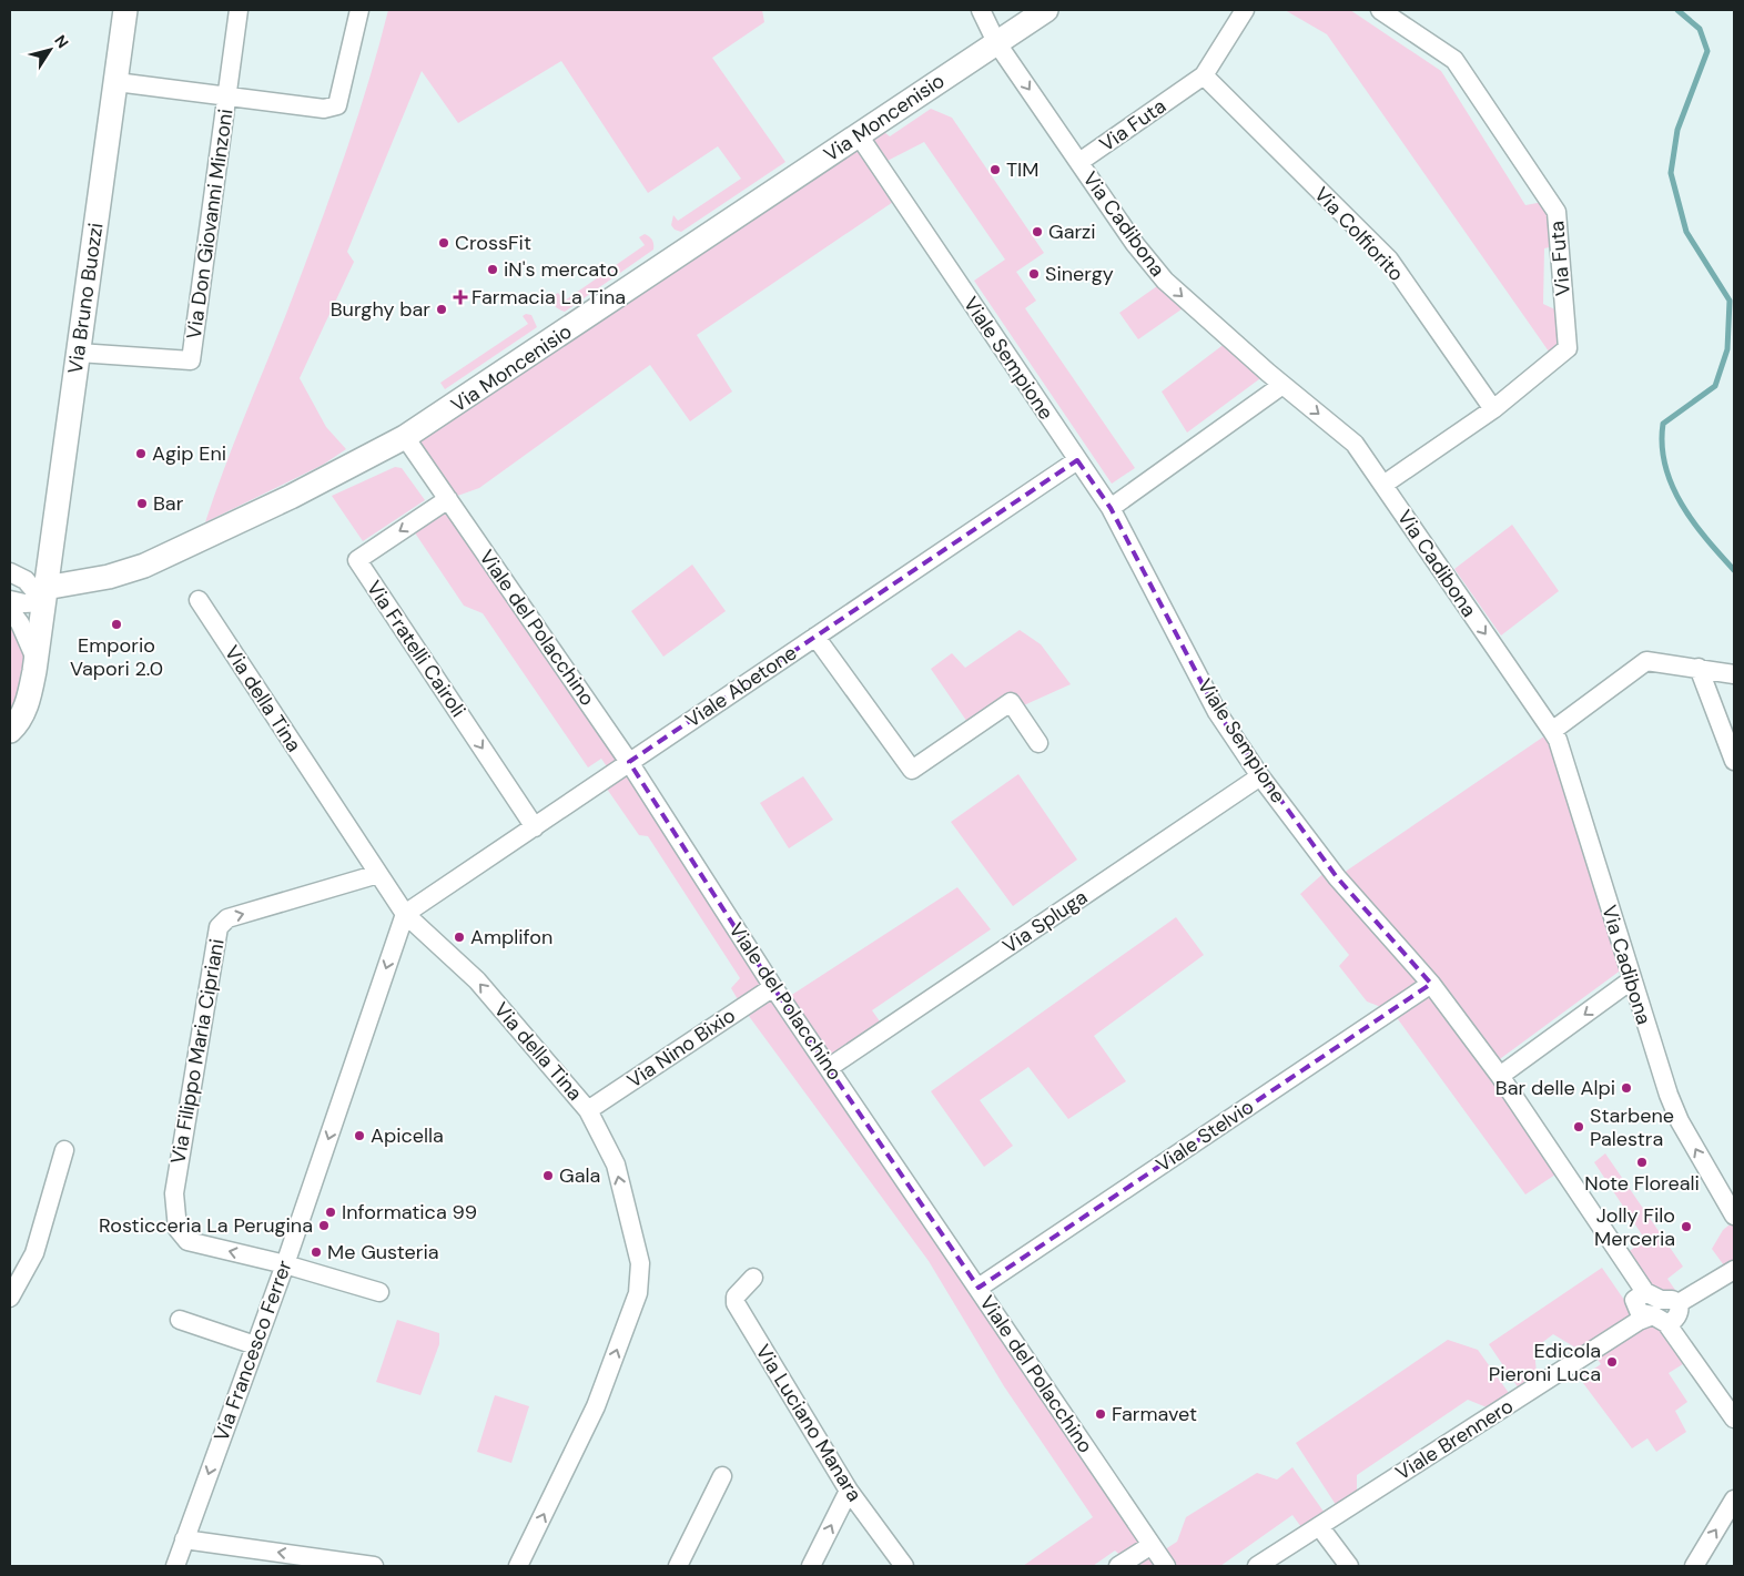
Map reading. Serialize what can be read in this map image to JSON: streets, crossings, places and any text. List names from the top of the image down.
{
  "streets": {
    "main road": ["Via Moncenisio", "Via Bruno Buozzi"],
    "street": [
      "Via Futa",
      "Via Don Giovanni Minzoni",
      "Via Cadibona",
      "Via Colfiorito",
      "Viale Sempione",
      "Viale del Polacchino",
      "Via Fratelli Cairoli",
      "Viale Abetone",
      "Via della Tina",
      "Via Spluga",
      "Via Nino Bixio",
      "Via Filippo Maria Cipriani",
      "Viale Stelvio",
      "Via Francesco Ferrer",
      "Via Luciano Manara",
      "Viale Brennero"
    ]
  },
  "crossings": [
    ["Via Moncenisio", "Via Cadibona"],
    ["Via Moncenisio", "Via Bruno Buozzi"],
    ["Via Moncenisio", "Viale Sempione"],
    ["Via Moncenisio", "Viale del Polacchino"],
    ["Via Futa", "Via Cadibona"],
    ["Via Futa", "Via Colfiorito"],
    ["Via Don Giovanni Minzoni", "Via Bruno Buozzi"],
    ["Viale Sempione", "Viale Abetone"],
    ["Viale Sempione", "Via Spluga"],
    ["Viale Sempione", "Viale Stelvio"],
    ["Viale del Polacchino", "Via Fratelli Cairoli"],
    ["Viale del Polacchino", "Viale Abetone"],
    ["Viale del Polacchino", "Via Spluga"],
    ["Viale del Polacchino", "Via Nino Bixio"],
    ["Viale del Polacchino", "Viale Stelvio"],
    ["Via Fratelli Cairoli", "Viale Abetone"],
    ["Viale Abetone", "Via della Tina"],
    ["Viale Abetone", "Via Francesco Ferrer"],
    ["Via della Tina", "Via Nino Bixio"],
    ["Via della Tina", "Via Filippo Maria Cipriani"],
    ["Via della Tina", "Via Francesco Ferrer"],
    ["Via Filippo Maria Cipriani", "Via Francesco Ferrer"]
  ],
  "one_way": ["Via della Tina", "Via Francesco Ferrer"],
  "places": {
    "other": [
      "TIM",
      "Garzi",
      "CrossFit",
      "iN's mercato",
      "Sinergy",
      "Burghy bar",
      "Agip Eni",
      "Bar",
      "Emporio Vapori 2.0",
      "Amplifon",
      "Bar delle Alpi",
      "Starbene Palestra",
      "Apicella",
      "Note Floreali",
      "Gala",
      "Informatica 99",
      "Rosticceria La Perugina",
      "Jolly Filo Merceria",
      "Me Gusteria",
      "Edicola Pieroni Luca",
      "Farmavet"
    ],
    "health": ["Farmacia La Tina"]
  },
  "north": "top right"
}
